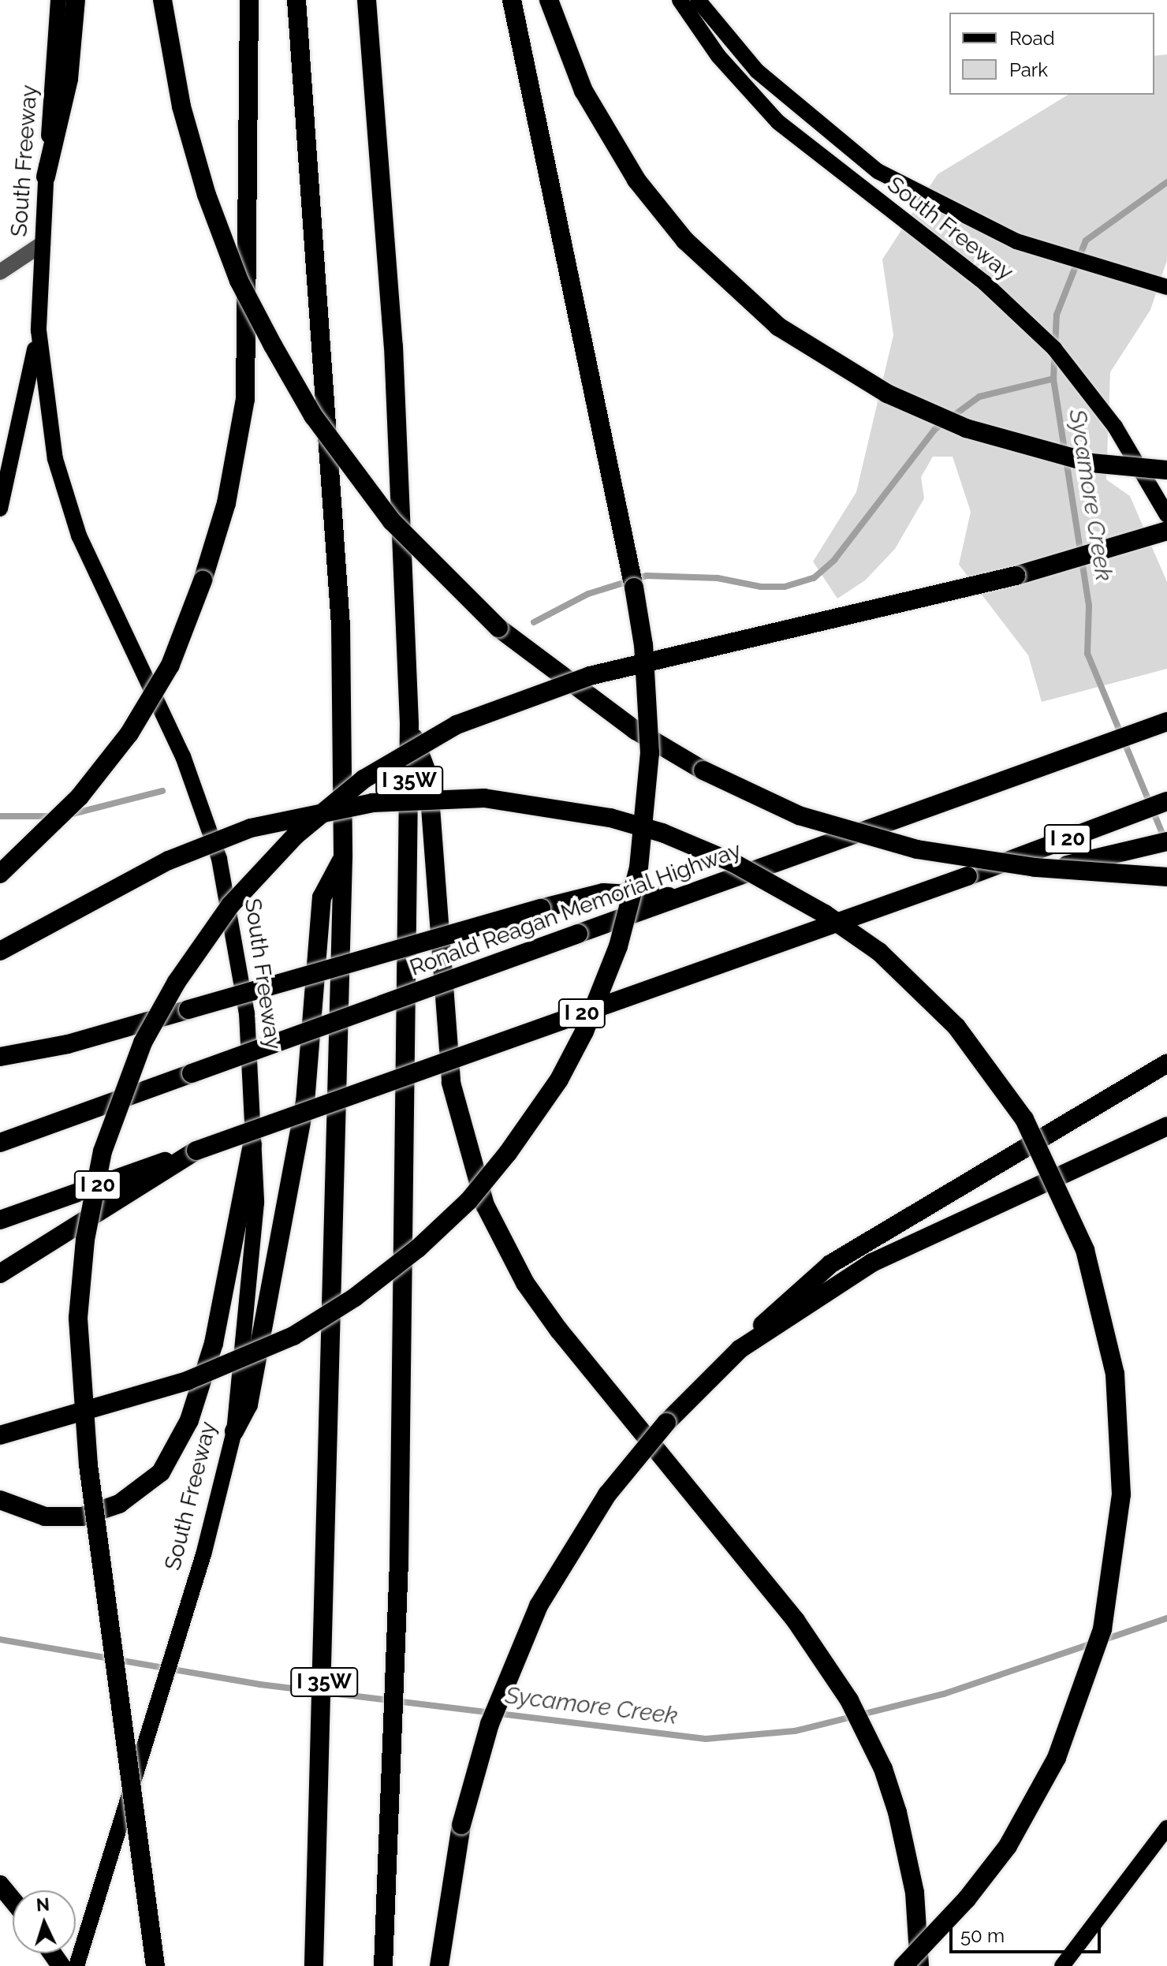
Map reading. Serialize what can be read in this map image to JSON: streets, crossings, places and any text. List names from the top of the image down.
{
  "streets": {
    "highway": ["I 35W", "I 20", "Ronald Reagan Memorial Highway"],
    "main road": ["South Freeway"]
  },
  "water": ["Sycamore Creek"],
  "legend": ["Road", "Park"],
  "scale_bar": "50 m",
  "north": "top"
}
